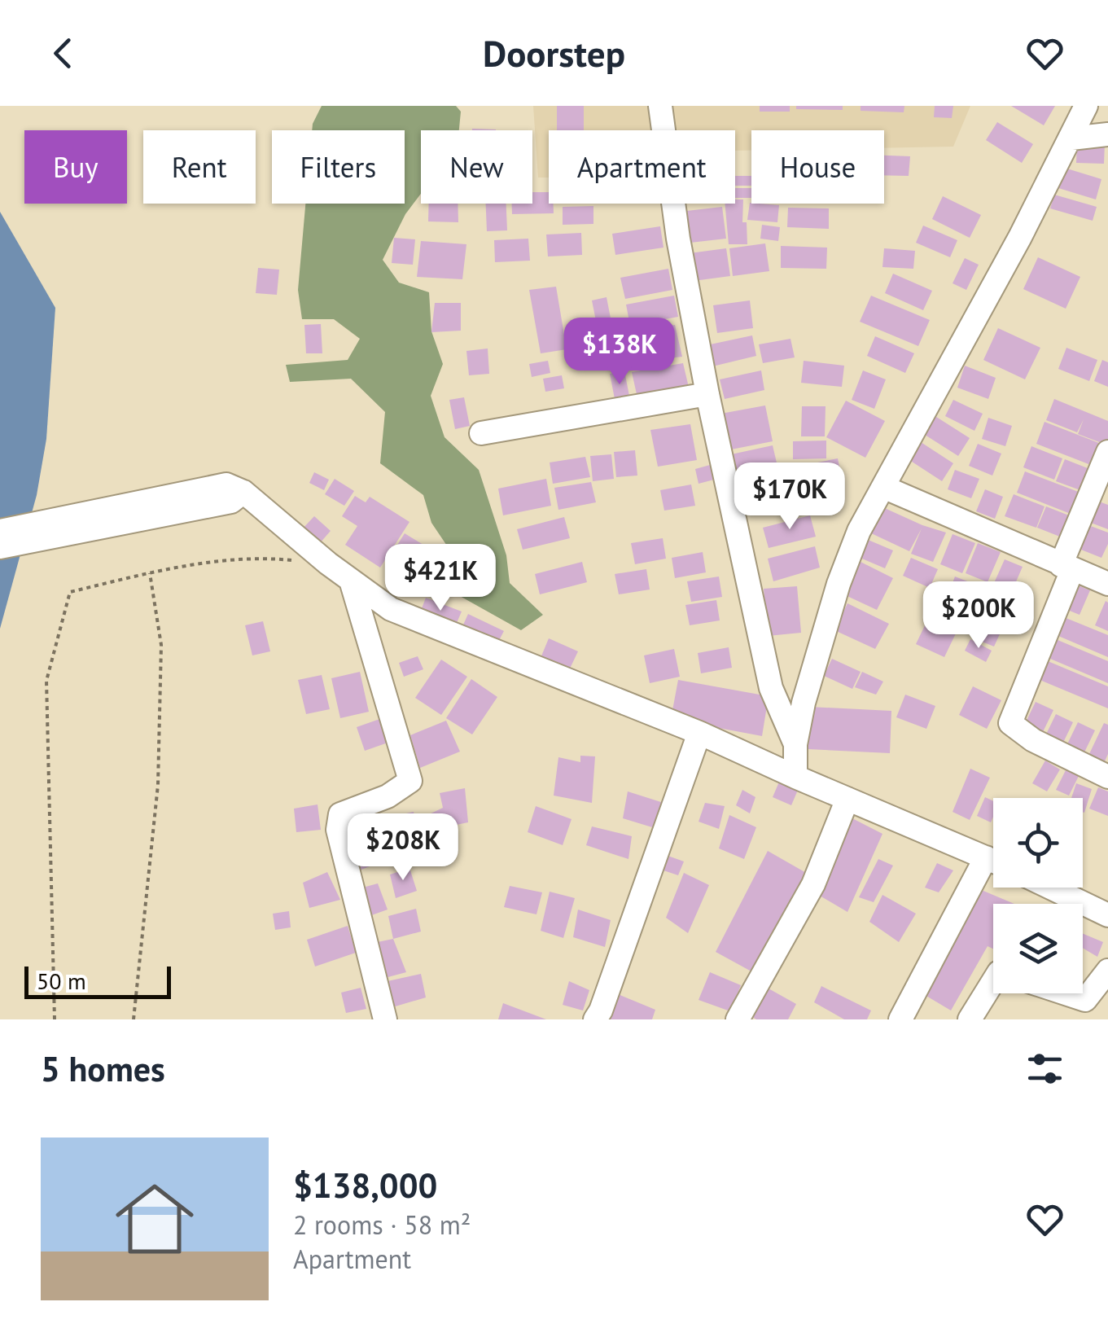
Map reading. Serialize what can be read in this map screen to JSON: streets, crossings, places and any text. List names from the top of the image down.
{
  "scale_bar": "50 m",
  "page": {
    "header": "Doorstep",
    "chip": [
      "Buy",
      "Rent",
      "Filters",
      "New",
      "Apartment",
      "House"
    ],
    "price": [
      "$138K",
      "$170K",
      "$421K",
      "$200K",
      "$208K"
    ],
    "scale": "50 m",
    "heading": "5 homes",
    "list": [
      {
        "name": "$138,000",
        "note": "2 rooms · 58 m² · Apartment"
      }
    ]
  }
}
